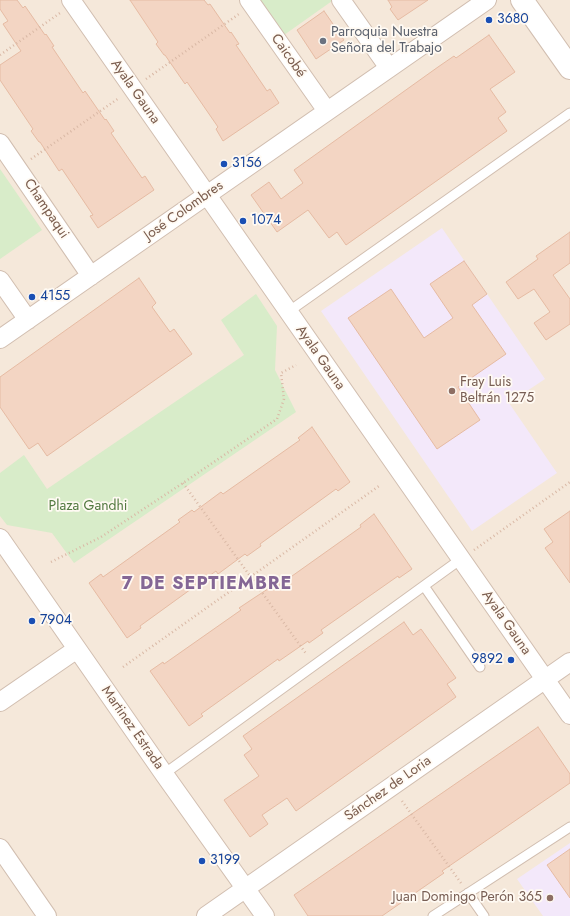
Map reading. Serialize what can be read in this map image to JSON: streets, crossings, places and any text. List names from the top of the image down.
{
  "streets": {
    "street": [
      "Caicobé",
      "Ayala Gauna",
      "Champaqui",
      "José Colombres",
      "Martinez Estrada",
      "Sánchez de Loria"
    ]
  },
  "crossings": [
    ["Caicobé", "José Colombres"],
    ["Ayala Gauna", "José Colombres"],
    ["Ayala Gauna", "Sánchez de Loria"],
    ["Champaqui", "José Colombres"],
    ["Martinez Estrada", "Sánchez de Loria"]
  ],
  "districts": ["7 DE SEPTIEMBRE"],
  "parks": ["Plaza Gandhi"],
  "places": [
    "3680",
    "Parroquia Nuestra Señora del Trabajo",
    "3156",
    "1074",
    "4155",
    "Fray Luis Beltrán 1275",
    "7904",
    "9892",
    "3199",
    "Juan Domingo Perón 365"
  ]
}
